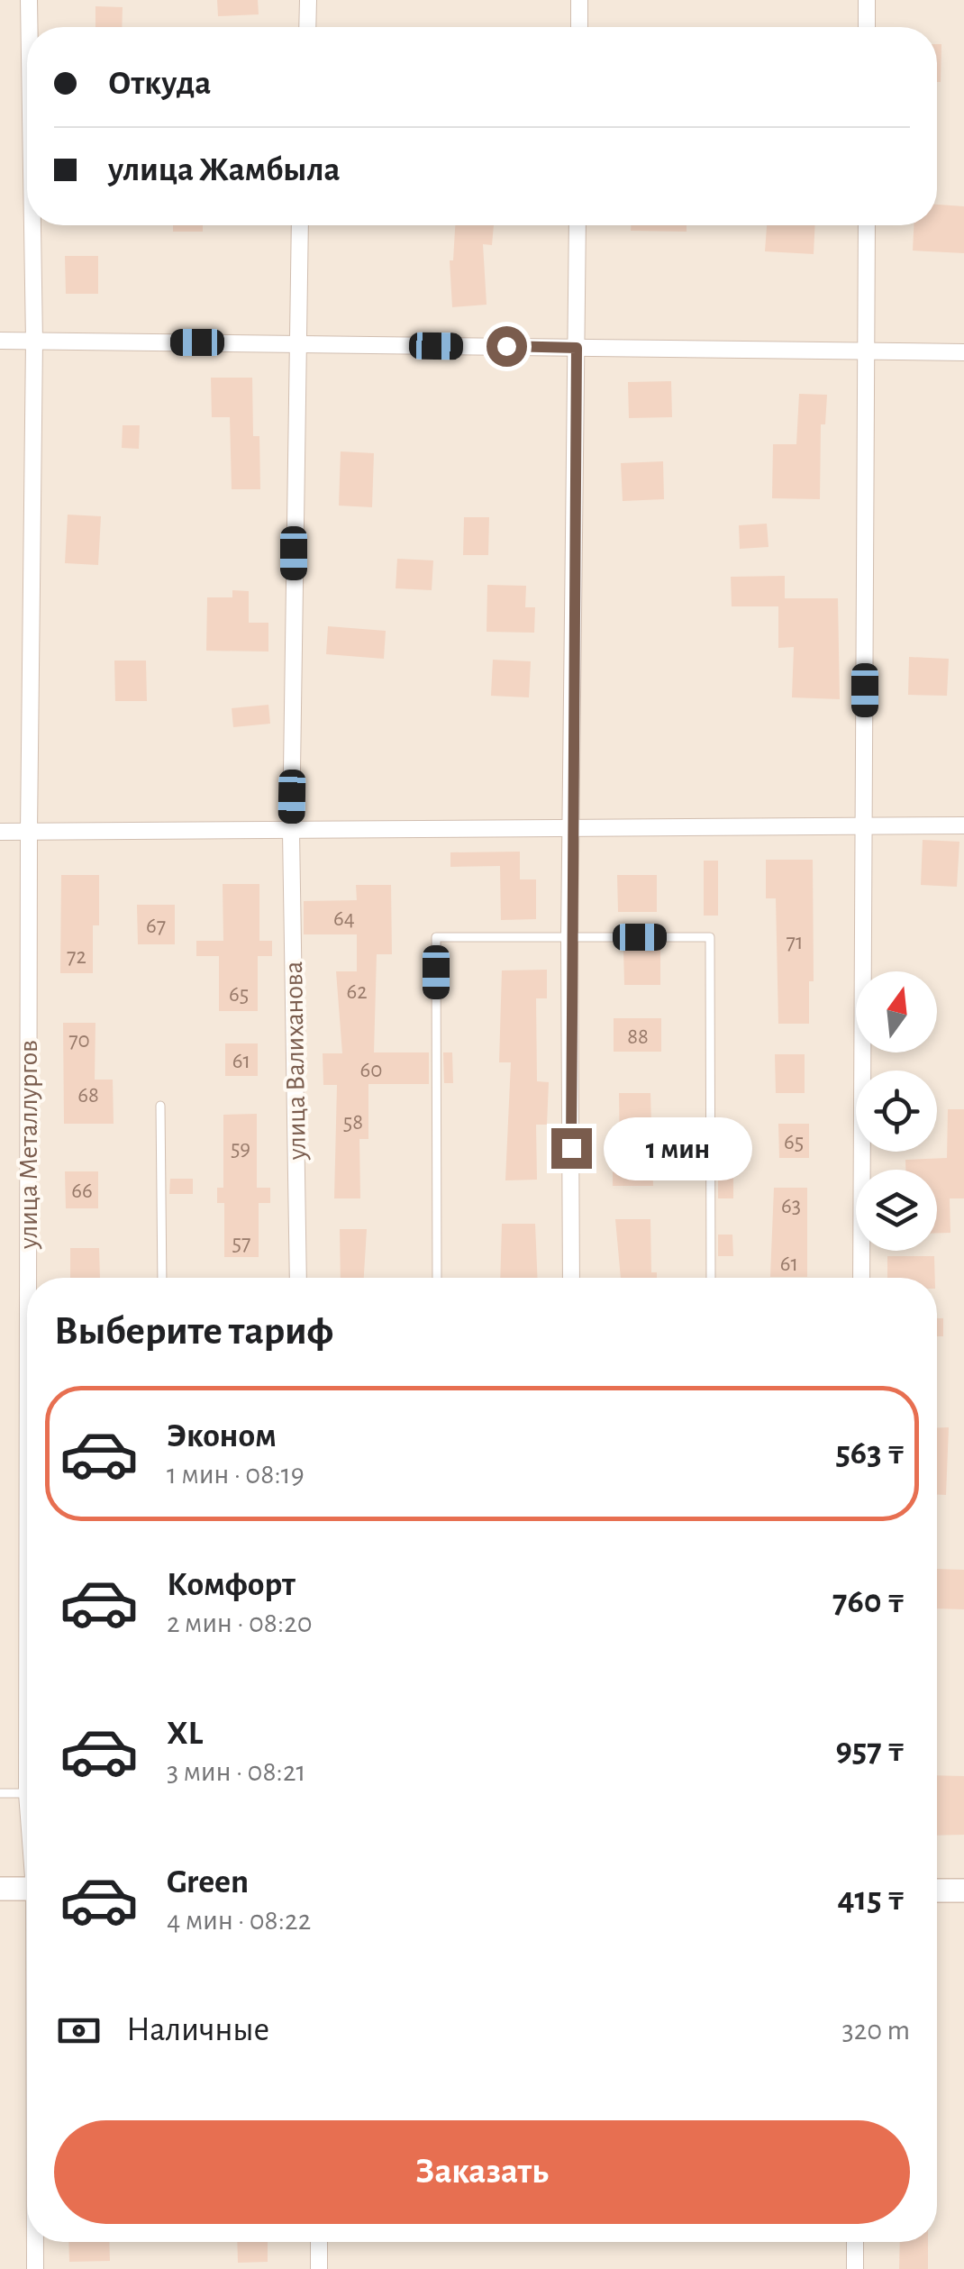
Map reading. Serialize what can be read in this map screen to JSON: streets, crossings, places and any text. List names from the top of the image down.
{
  "streets": {
    "street": ["улица Валиханова", "улица Металлургов"]
  },
  "house_numbers": [
    "64",
    "67",
    "71",
    "72",
    "62",
    "65",
    "88",
    "70",
    "61",
    "60",
    "68",
    "58",
    "65",
    "59",
    "66",
    "63",
    "57",
    "61"
  ],
  "north": "top",
  "page": {
    "banner": ["Откуда", "улица Жамбыла"],
    "bubble": "1 мин",
    "heading": "Выберите тариф",
    "list": [
      {
        "name": "Эконом",
        "note": "1 мин · 08:19",
        "value": "563 ₸"
      },
      {
        "name": "Комфорт",
        "note": "2 мин · 08:20",
        "value": "760 ₸"
      },
      {
        "name": "XL",
        "note": "3 мин · 08:21",
        "value": "957 ₸"
      },
      {
        "name": "Green",
        "note": "4 мин · 08:22",
        "value": "415 ₸"
      }
    ],
    "pay": ["Наличные", "320 m"],
    "buttons": "Заказать"
  }
}
